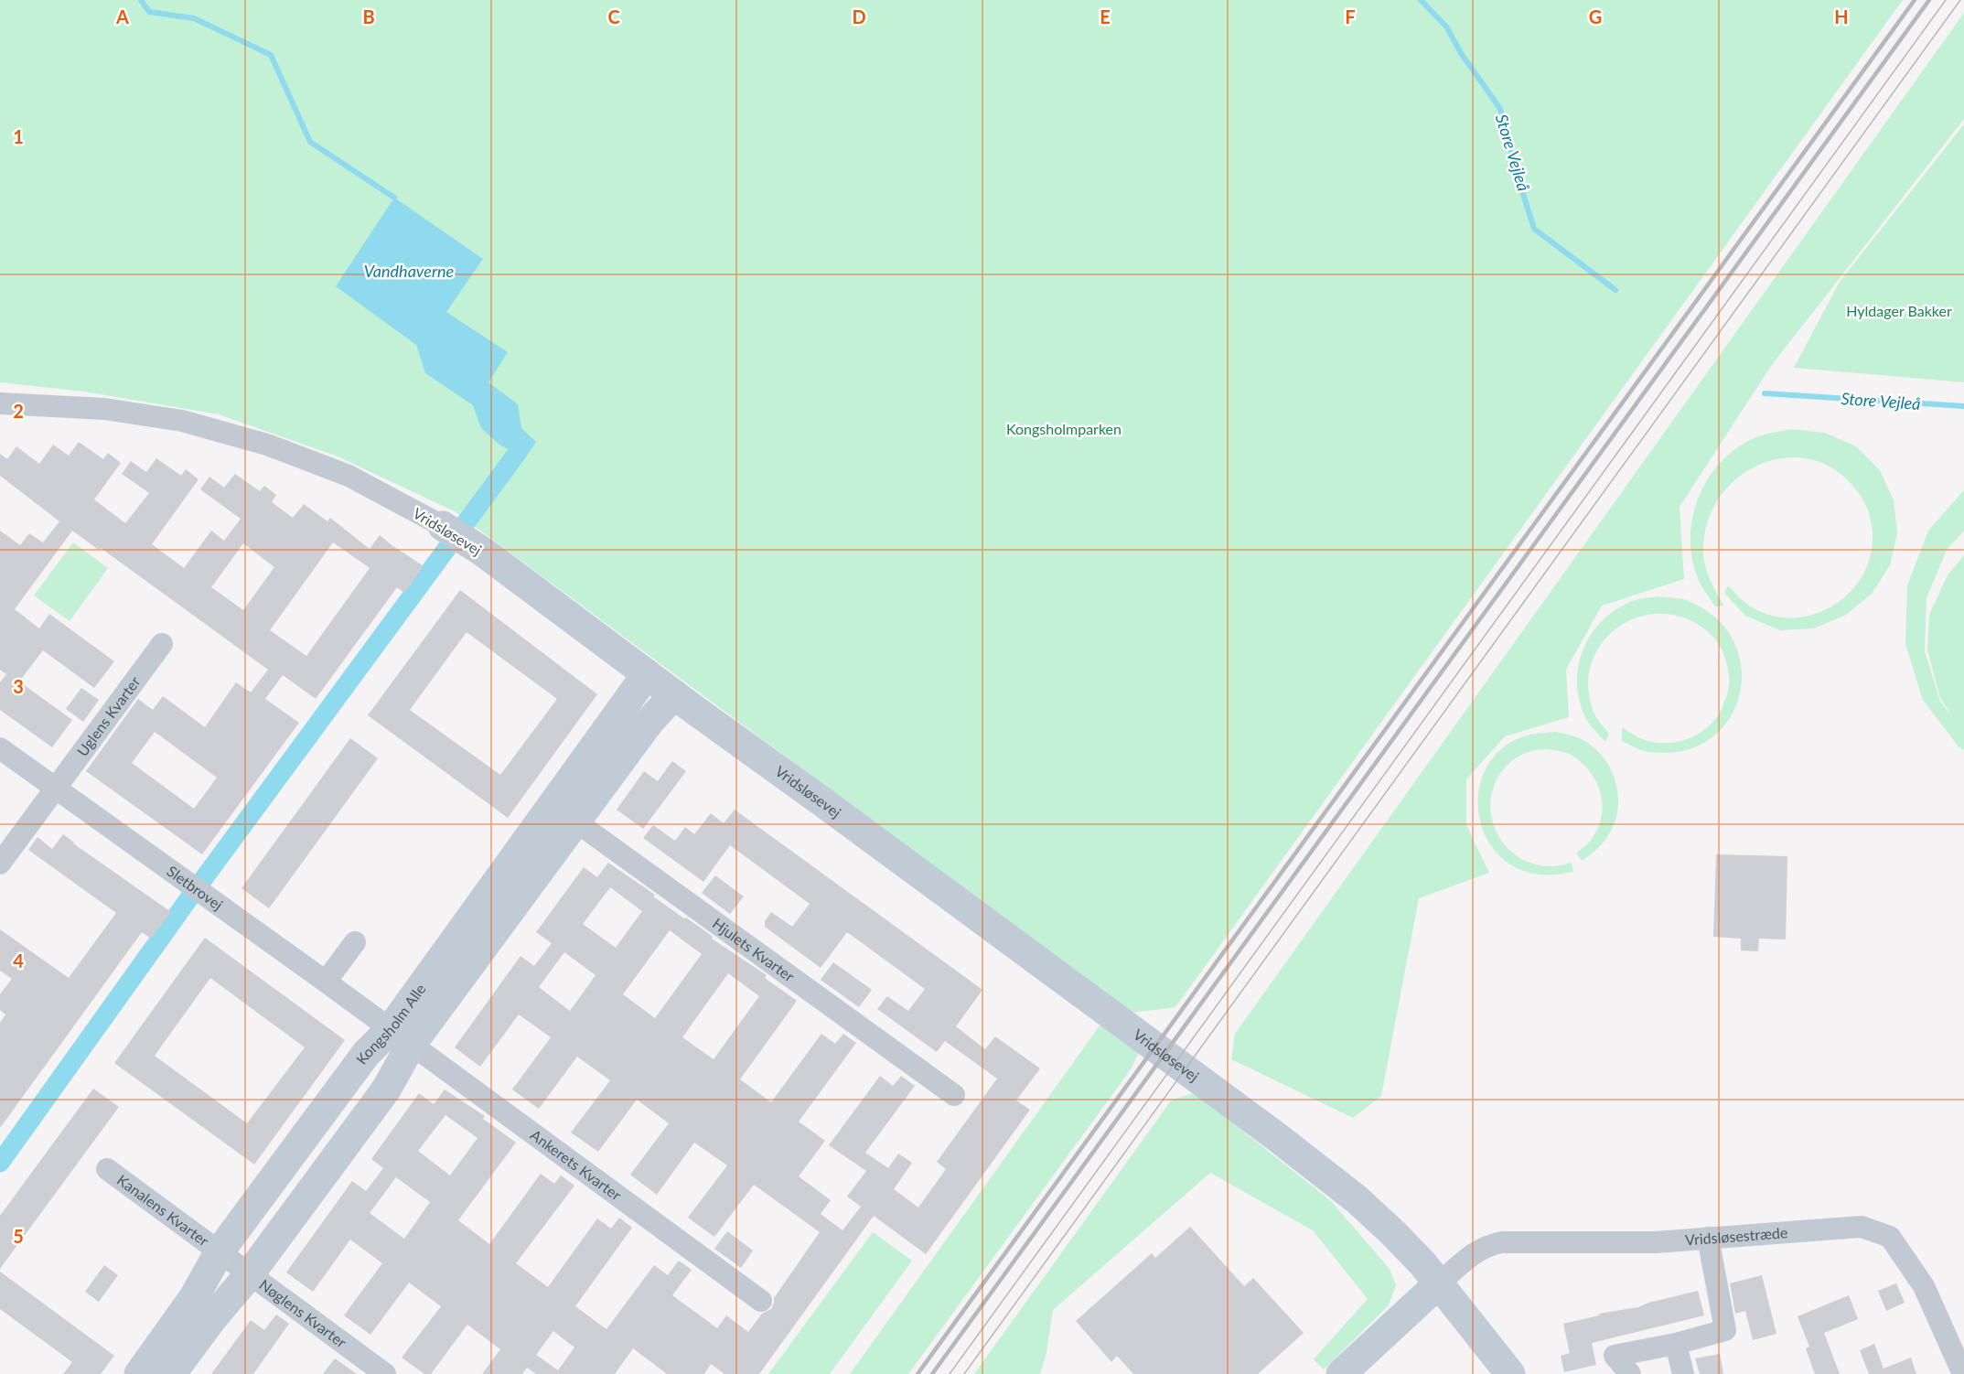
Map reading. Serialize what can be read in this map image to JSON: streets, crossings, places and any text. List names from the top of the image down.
{
  "streets": {
    "street": [
      "Vridsløsevej",
      "Uglens Kvarter",
      "Sletbrovej",
      "Hjulets Kvarter",
      "Kongsholm Alle",
      "Ankerets Kvarter",
      "Kanalens Kvarter",
      "Vridsløsestræde",
      "Nøglens Kvarter"
    ]
  },
  "crossings": [
    ["Vridsløsevej", "Kongsholm Alle"],
    ["Vridsløsevej", "Vridsløsestræde"],
    ["Uglens Kvarter", "Sletbrovej"],
    ["Sletbrovej", "Kongsholm Alle"],
    ["Sletbrovej", "Ankerets Kvarter"],
    ["Hjulets Kvarter", "Kongsholm Alle"],
    ["Kongsholm Alle", "Ankerets Kvarter"],
    ["Kongsholm Alle", "Kanalens Kvarter"],
    ["Kongsholm Alle", "Nøglens Kvarter"],
    ["Kanalens Kvarter", "Nøglens Kvarter"]
  ],
  "water": ["Store Vejleå", "Vandhaverne"],
  "parks": ["Hyldager Bakker", "Kongsholmparken"],
  "grid": {
    "columns": [
      "A",
      "B",
      "C",
      "D",
      "E",
      "F",
      "G",
      "H"
    ],
    "rows": [
      "1",
      "2",
      "3",
      "4",
      "5"
    ]
  }
}
